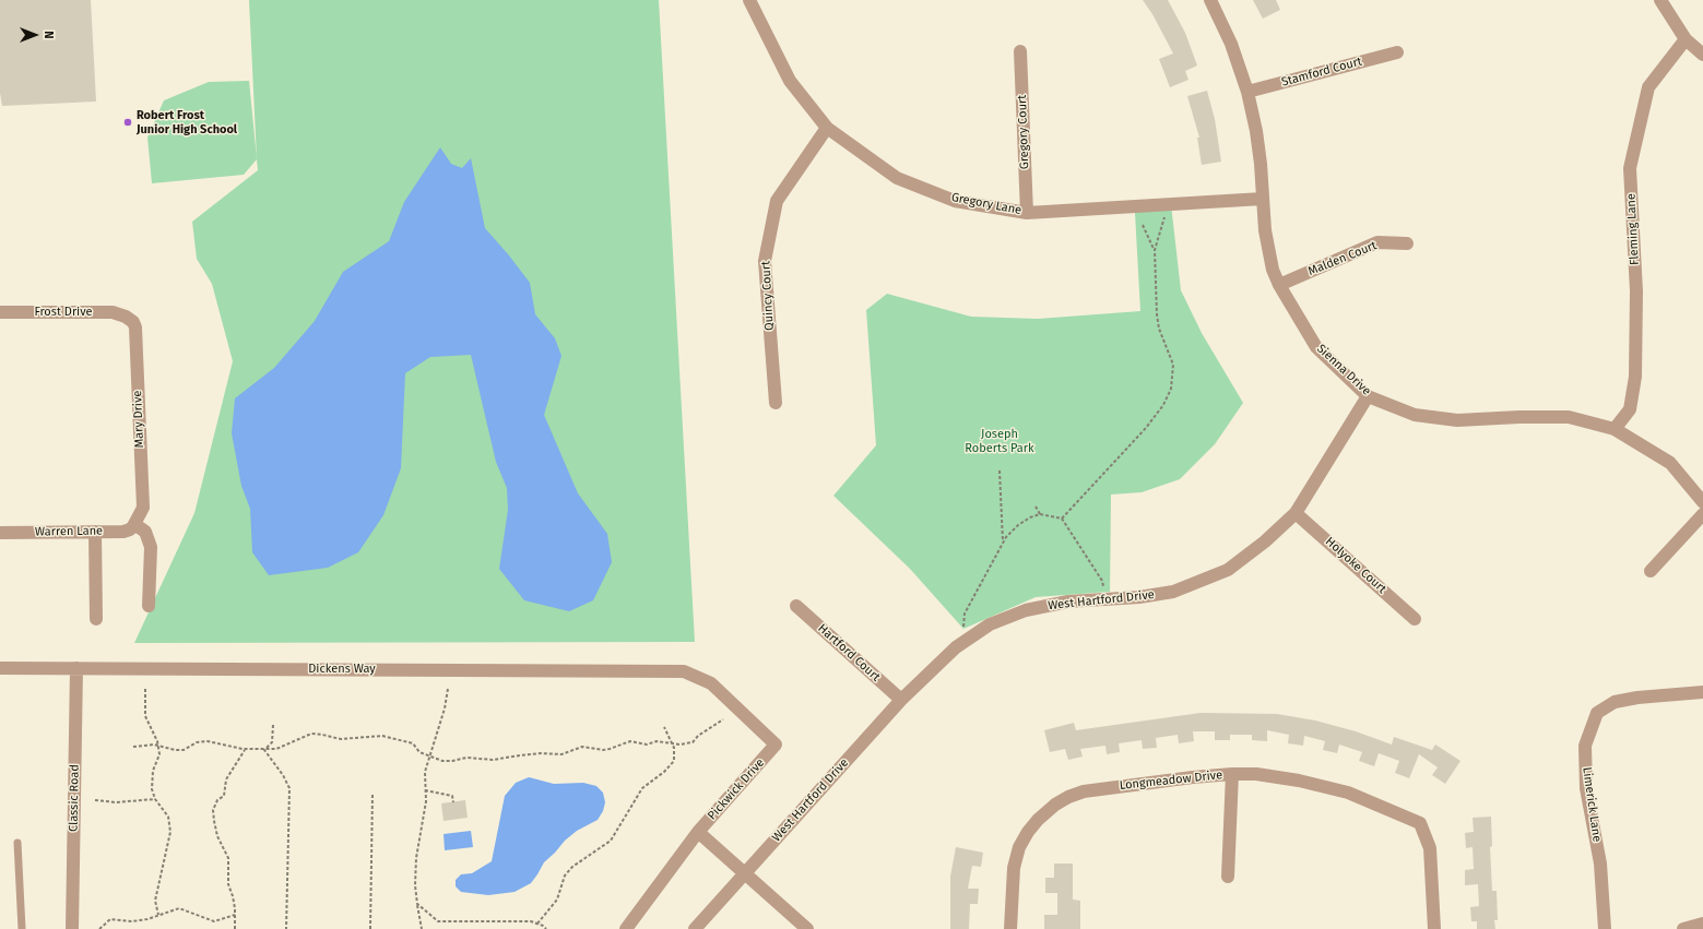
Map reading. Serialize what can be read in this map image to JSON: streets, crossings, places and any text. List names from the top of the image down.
{
  "streets": {
    "street": [
      "Stamford Court",
      "Gregory Court",
      "Gregory Lane",
      "Fleming Lane",
      "Malden Court",
      "Quincy Court",
      "Frost Drive",
      "Sienna Drive",
      "Mary Drive",
      "Warren Lane",
      "Holyoke Court",
      "West Hartford Drive",
      "Hartford Court",
      "Dickens Way",
      "Longmeadow Drive",
      "Pickwick Drive",
      "Classic Road",
      "Limerick Lane"
    ]
  },
  "crossings": [
    ["Stamford Court", "Sienna Drive"],
    ["Gregory Court", "Gregory Lane"],
    ["Gregory Lane", "Quincy Court"],
    ["Gregory Lane", "Sienna Drive"],
    ["Fleming Lane", "Sienna Drive"],
    ["Malden Court", "Sienna Drive"],
    ["Frost Drive", "Mary Drive"],
    ["Sienna Drive", "West Hartford Drive"],
    ["Mary Drive", "Warren Lane"],
    ["Holyoke Court", "West Hartford Drive"],
    ["West Hartford Drive", "Hartford Court"],
    ["Dickens Way", "Pickwick Drive"],
    ["Dickens Way", "Classic Road"]
  ],
  "parks": ["Joseph Roberts Park"],
  "places": ["Robert Frost Junior High School"],
  "north": "right"
}
